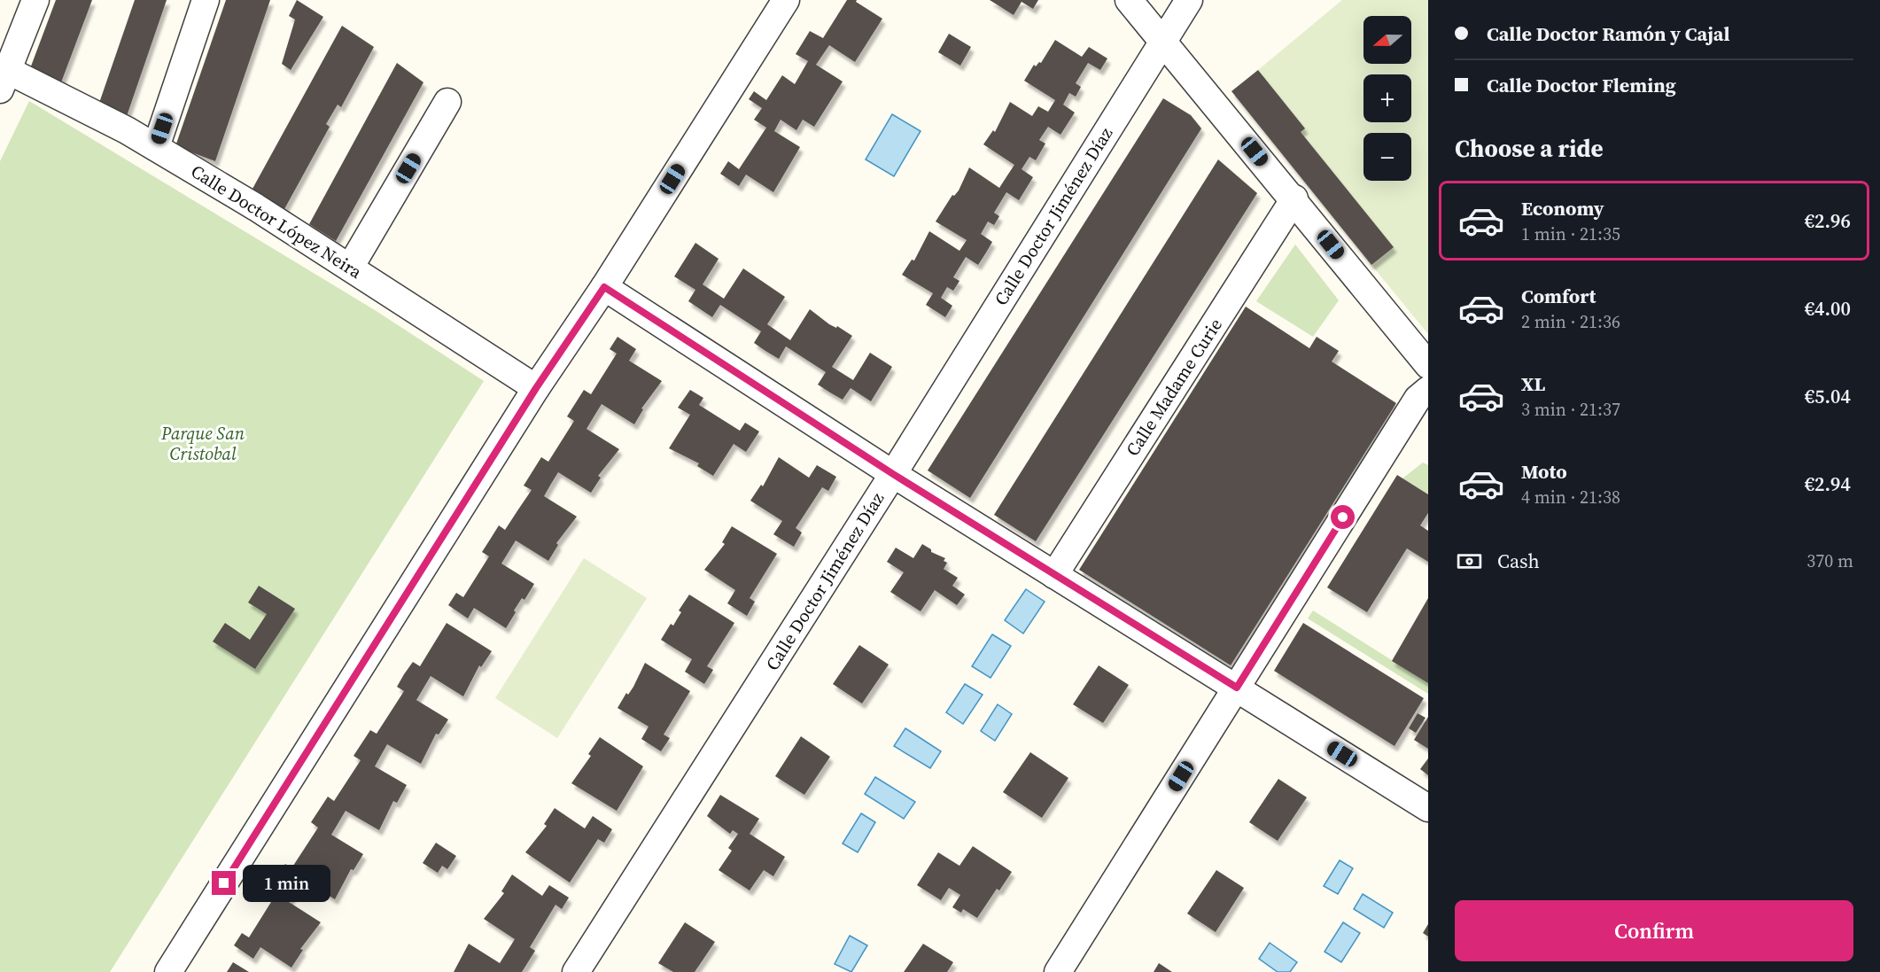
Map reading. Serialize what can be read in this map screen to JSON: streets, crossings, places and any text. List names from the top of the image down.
{
  "streets": {
    "street": ["Calle Doctor Jiménez Díaz", "Calle Doctor López Neira", "Calle Madame Curie"]
  },
  "parks": ["Parque San Cristobal"],
  "north": "left",
  "page": {
    "banner": ["Calle Doctor Ramón y Cajal", "Calle Doctor Fleming"],
    "map_buttons": ["+", "−"],
    "heading": "Choose a ride",
    "list": [
      {
        "name": "Economy",
        "note": "1 min · 21:35",
        "value": "€2.96"
      },
      {
        "name": "Comfort",
        "note": "2 min · 21:36",
        "value": "€4.00"
      },
      {
        "name": "XL",
        "note": "3 min · 21:37",
        "value": "€5.04"
      },
      {
        "name": "Moto",
        "note": "4 min · 21:38",
        "value": "€2.94"
      }
    ],
    "pay": ["Cash", "370 m"],
    "bubble": "1 min",
    "buttons": "Confirm"
  }
}
